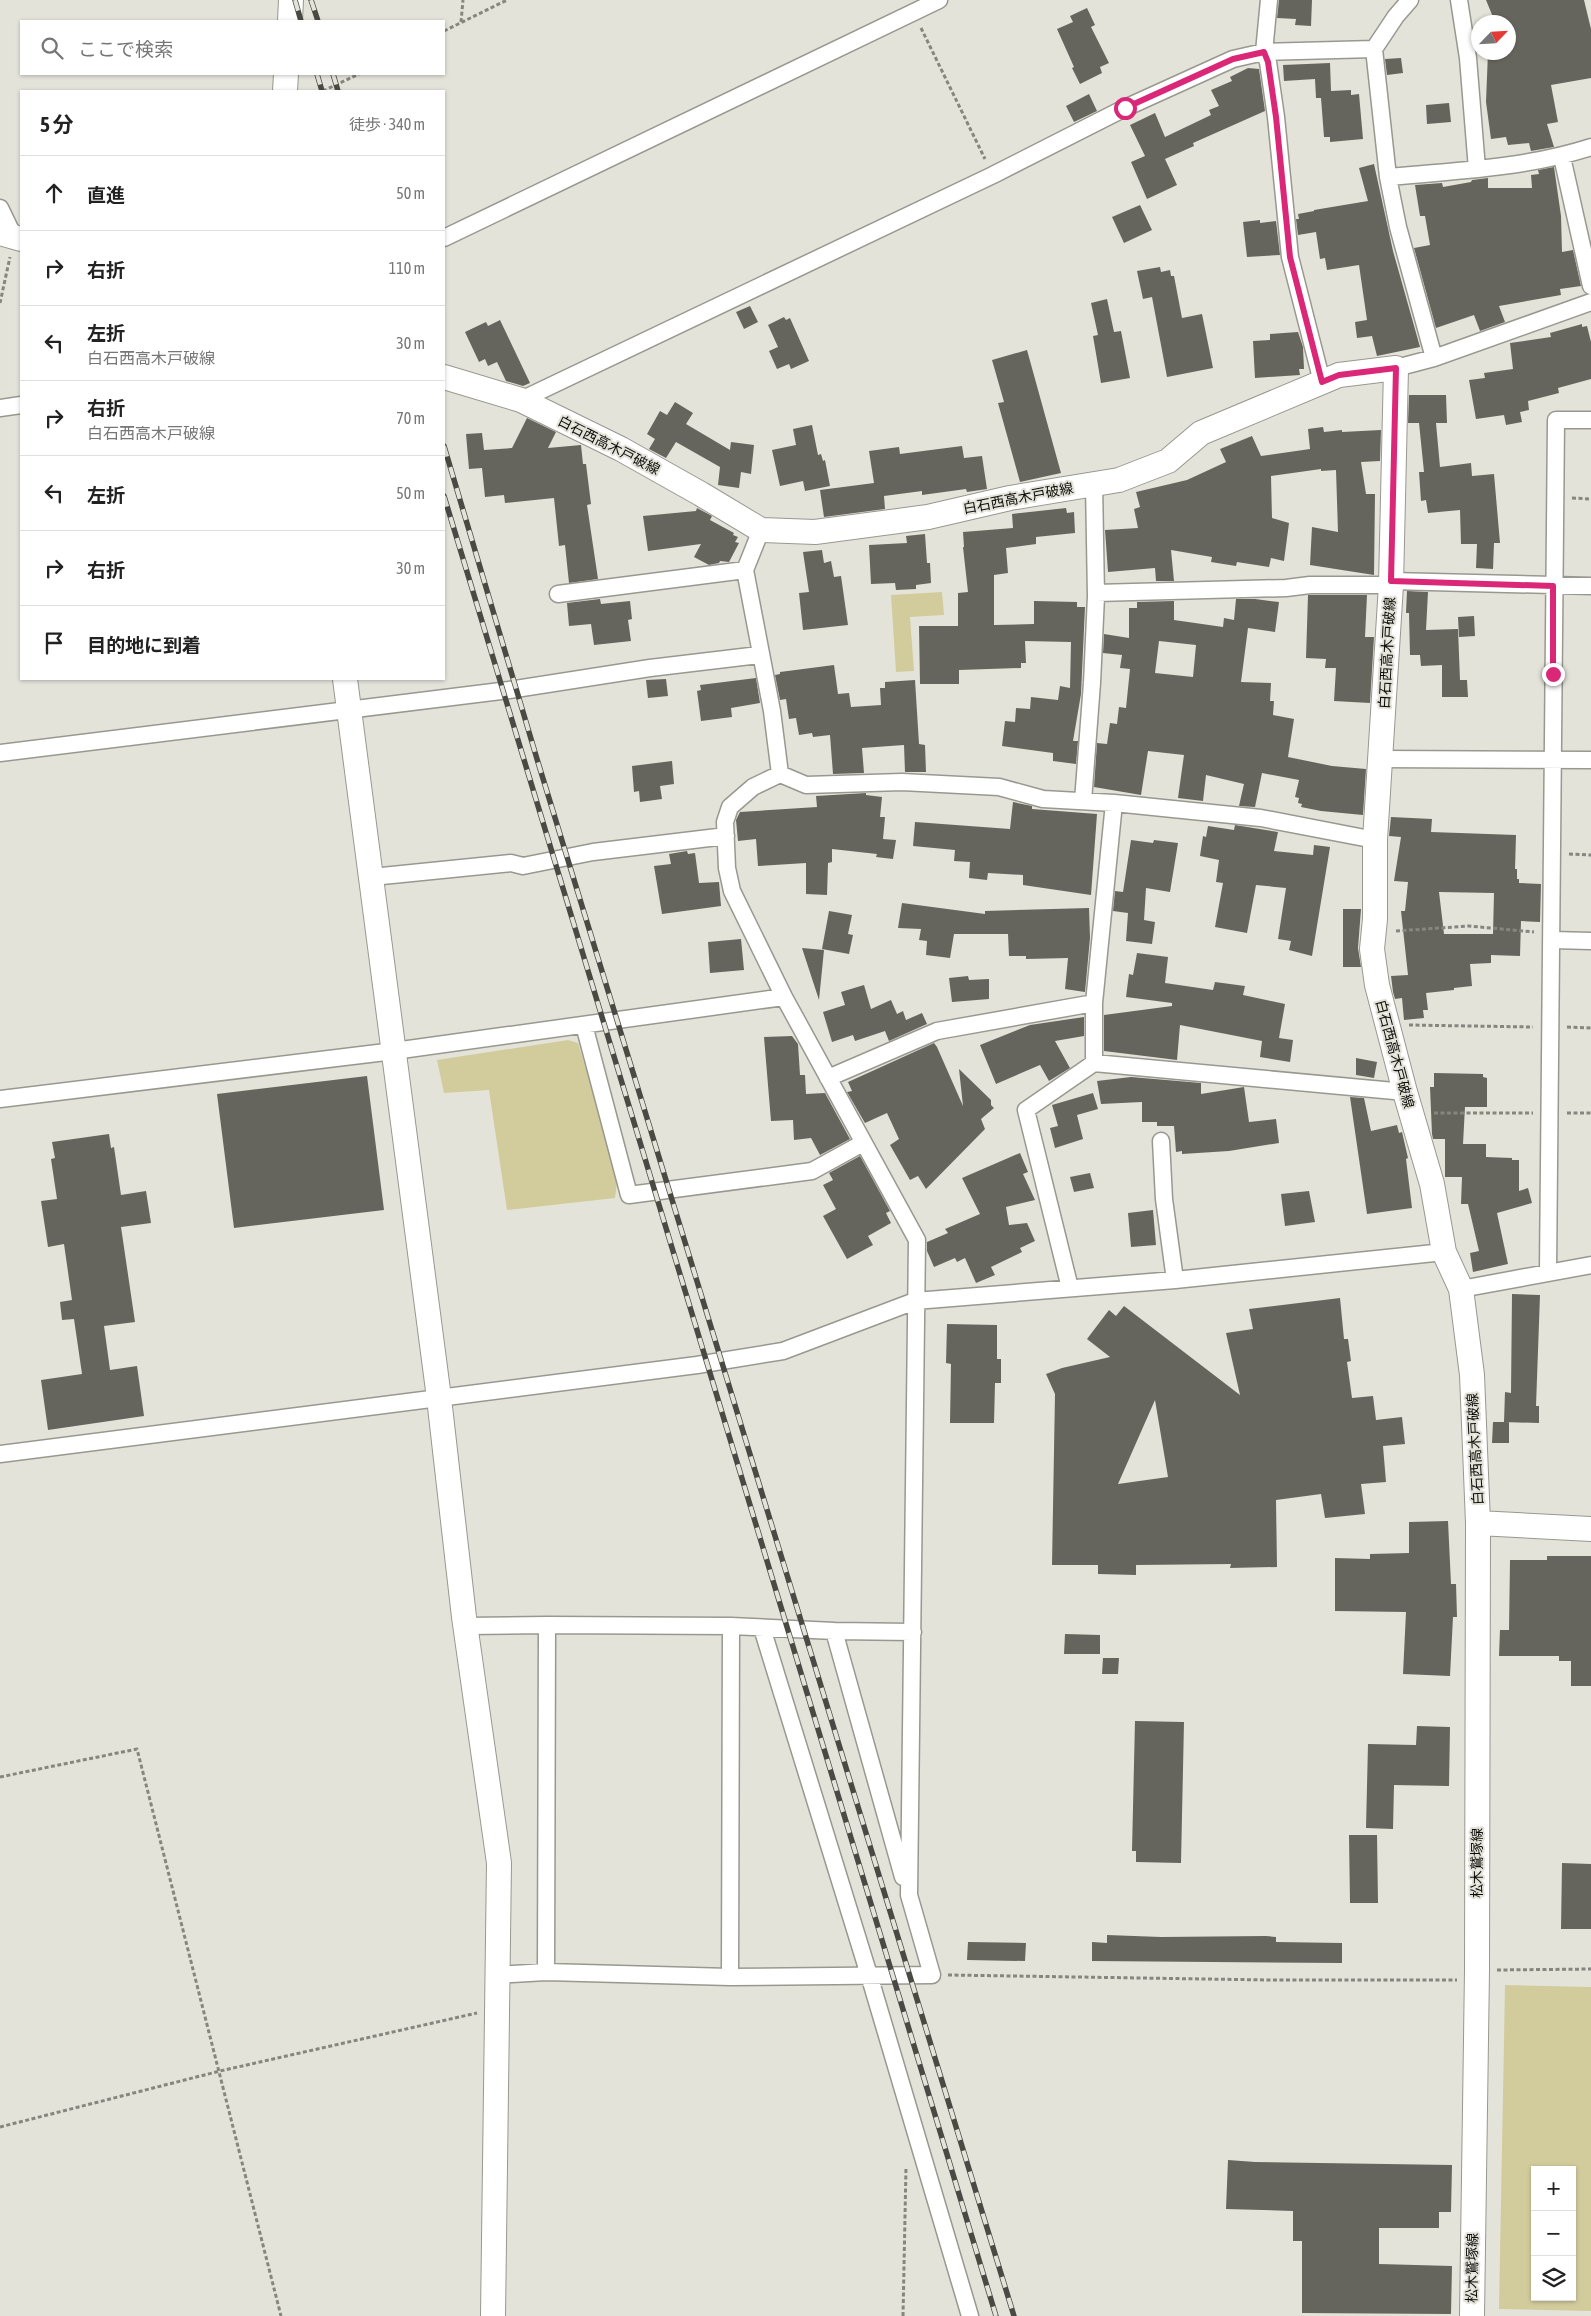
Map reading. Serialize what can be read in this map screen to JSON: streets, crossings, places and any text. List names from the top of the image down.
{
  "streets": {
    "main road": ["白石西高木戸破線", "松木鷲塚線"]
  },
  "crossings": [
    ["白石西高木戸破線", "松木鷲塚線"]
  ],
  "north": "top right",
  "page": {
    "search": "ここで検索",
    "heading": ["5 分", "徒歩 · 340 m"],
    "list": [
      ["直進", "50 m"],
      ["右折", "110 m"],
      ["左折", "白石西高木戸破線", "30 m"],
      ["右折", "白石西高木戸破線", "70 m"],
      ["左折", "50 m"],
      ["右折", "30 m"],
      "目的地に到着"
    ],
    "map_buttons": ["+", "−"]
  }
}
